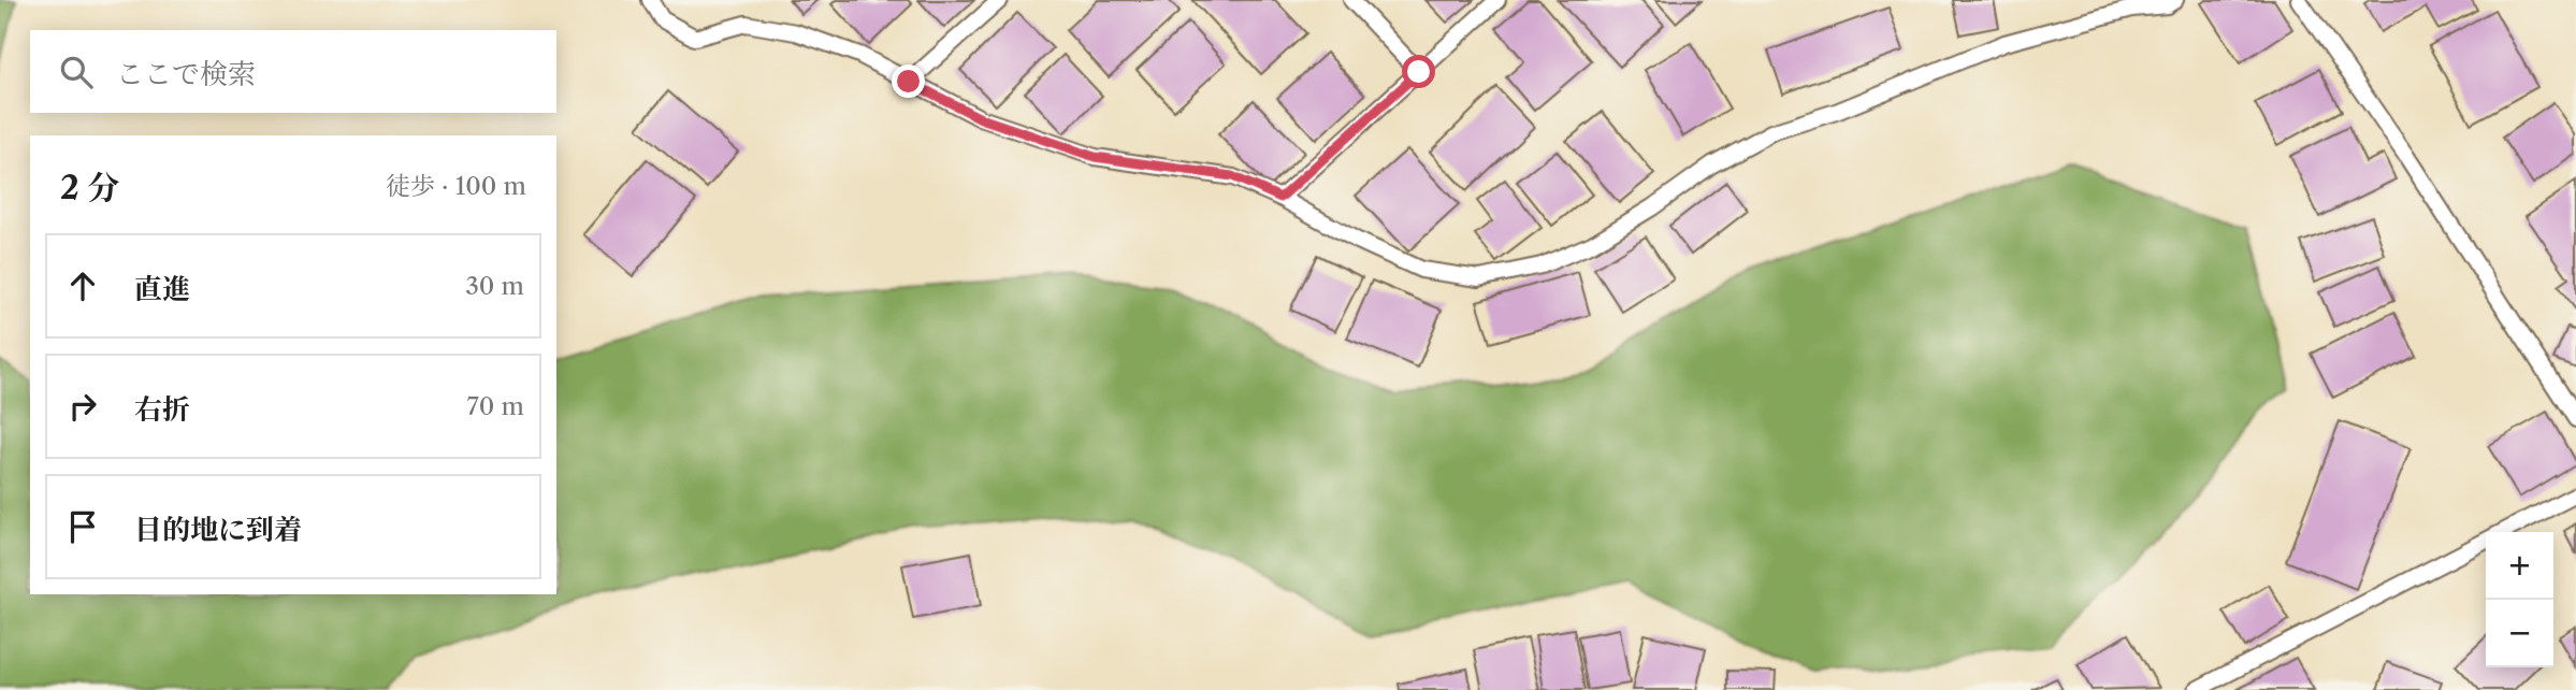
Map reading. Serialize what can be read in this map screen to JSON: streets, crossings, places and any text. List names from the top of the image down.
{
  "page": {
    "search": "ここで検索",
    "heading": ["2 分", "徒歩 · 100 m"],
    "list": [
      ["直進", "30 m"],
      ["右折", "70 m"],
      "目的地に到着"
    ],
    "map_buttons": ["+", "−"]
  }
}
